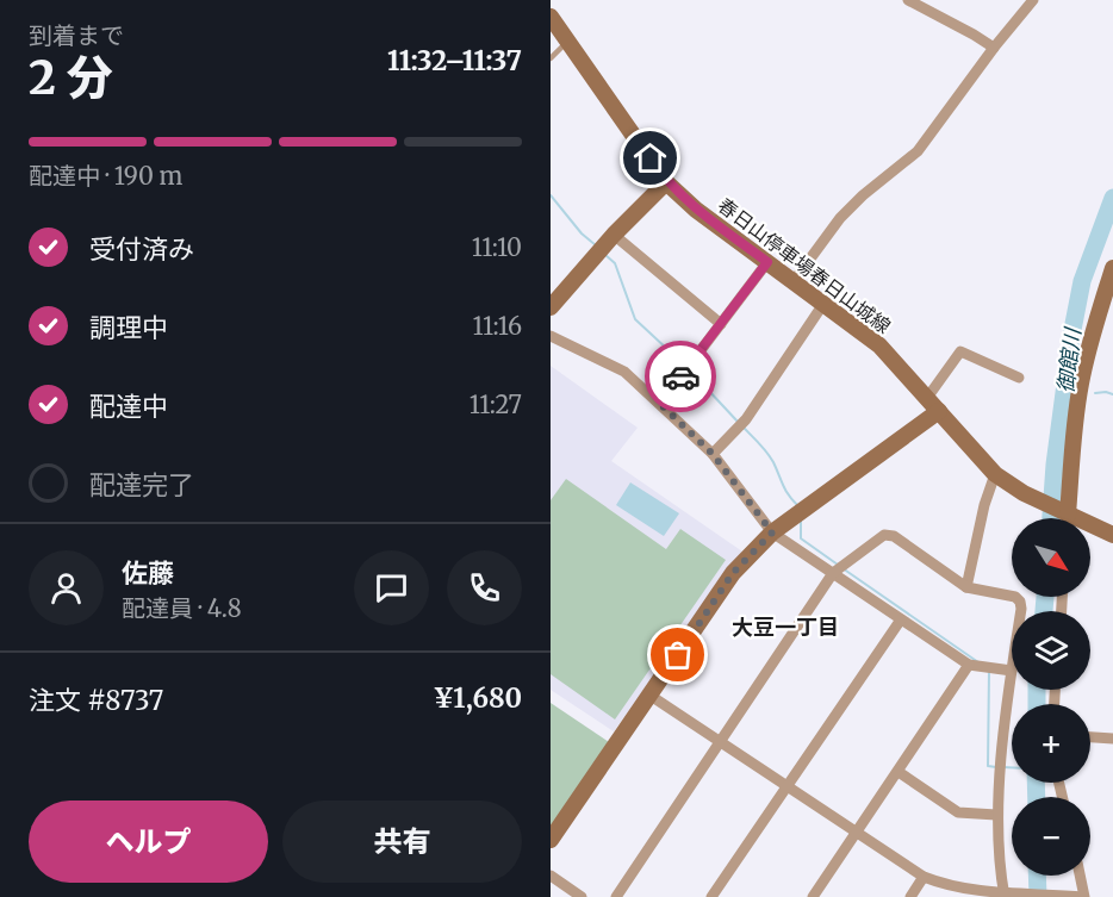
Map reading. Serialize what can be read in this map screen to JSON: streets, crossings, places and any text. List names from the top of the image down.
{
  "streets": {
    "main road": ["春日山停車場春日山城線"]
  },
  "districts": ["大豆一丁目"],
  "water": ["御館川"],
  "north": "bottom right",
  "page": {
    "heading": ["2 分", "到着まで", "11:32–11:37"],
    "panel": [
      "佐藤",
      "配達員 · 4.8",
      "注文 #8737",
      "¥1,680"
    ],
    "bar": "配達中 · 190 m",
    "list": [
      ["受付済み", "11:10"],
      ["調理中", "11:16"],
      ["配達中", "11:27"],
      "配達完了"
    ],
    "map_buttons": ["+", "−"],
    "buttons": ["ヘルプ", "共有"]
  }
}
